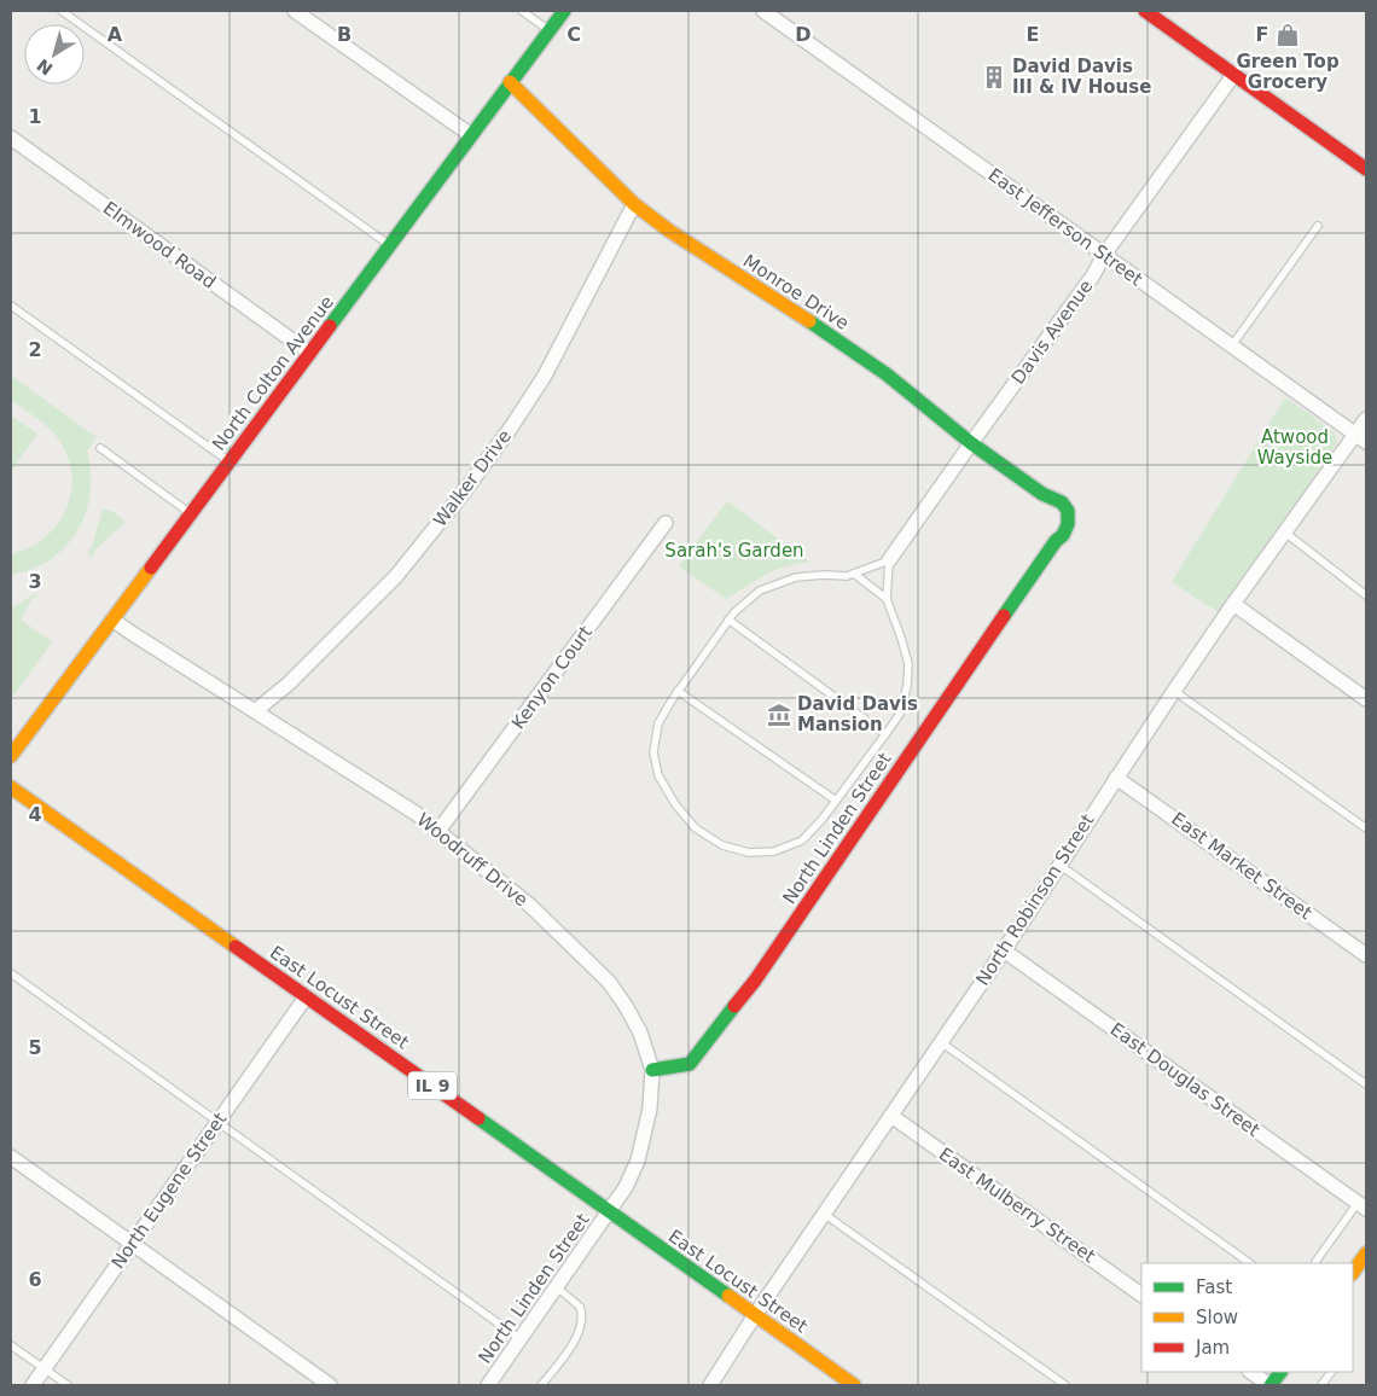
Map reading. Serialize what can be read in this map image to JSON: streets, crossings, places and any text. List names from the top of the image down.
{
  "streets": {
    "street": [
      "East Jefferson Street",
      "Elmwood Road",
      "Monroe Drive",
      "Davis Avenue",
      "North Colton Avenue",
      "Walker Drive",
      "Kenyon Court",
      "North Linden Street",
      "Woodruff Drive",
      "East Market Street",
      "North Robinson Street",
      "East Locust Street",
      "East Douglas Street",
      "IL 9",
      "North Eugene Street",
      "East Mulberry Street"
    ]
  },
  "crossings": [
    ["East Jefferson Street", "Davis Avenue"],
    ["East Jefferson Street", "North Robinson Street"],
    ["Elmwood Road", "North Colton Avenue"],
    ["Monroe Drive", "Davis Avenue"],
    ["Monroe Drive", "North Colton Avenue"],
    ["Monroe Drive", "Walker Drive"],
    ["Monroe Drive", "North Linden Street"],
    ["North Colton Avenue", "Woodruff Drive"],
    ["Walker Drive", "Woodruff Drive"],
    ["Kenyon Court", "Woodruff Drive"],
    ["North Linden Street", "Woodruff Drive"],
    ["North Linden Street", "East Locust Street"],
    ["Woodruff Drive", "East Locust Street"],
    ["East Market Street", "North Robinson Street"],
    ["North Robinson Street", "East Locust Street"],
    ["North Robinson Street", "East Douglas Street"],
    ["North Robinson Street", "East Mulberry Street"],
    ["East Locust Street", "North Eugene Street"]
  ],
  "parks": ["Atwood Wayside", "Sarah's Garden"],
  "places": {
    "shop": ["Green Top Grocery"],
    "building": ["David Davis III & IV House"],
    "museum": ["David Davis Mansion"]
  },
  "legend": ["Fast", "Slow", "Jam"],
  "north": "bottom left",
  "grid": {
    "columns": [
      "A",
      "B",
      "C",
      "D",
      "E",
      "F"
    ],
    "rows": [
      "1",
      "2",
      "3",
      "4",
      "5",
      "6"
    ]
  }
}
